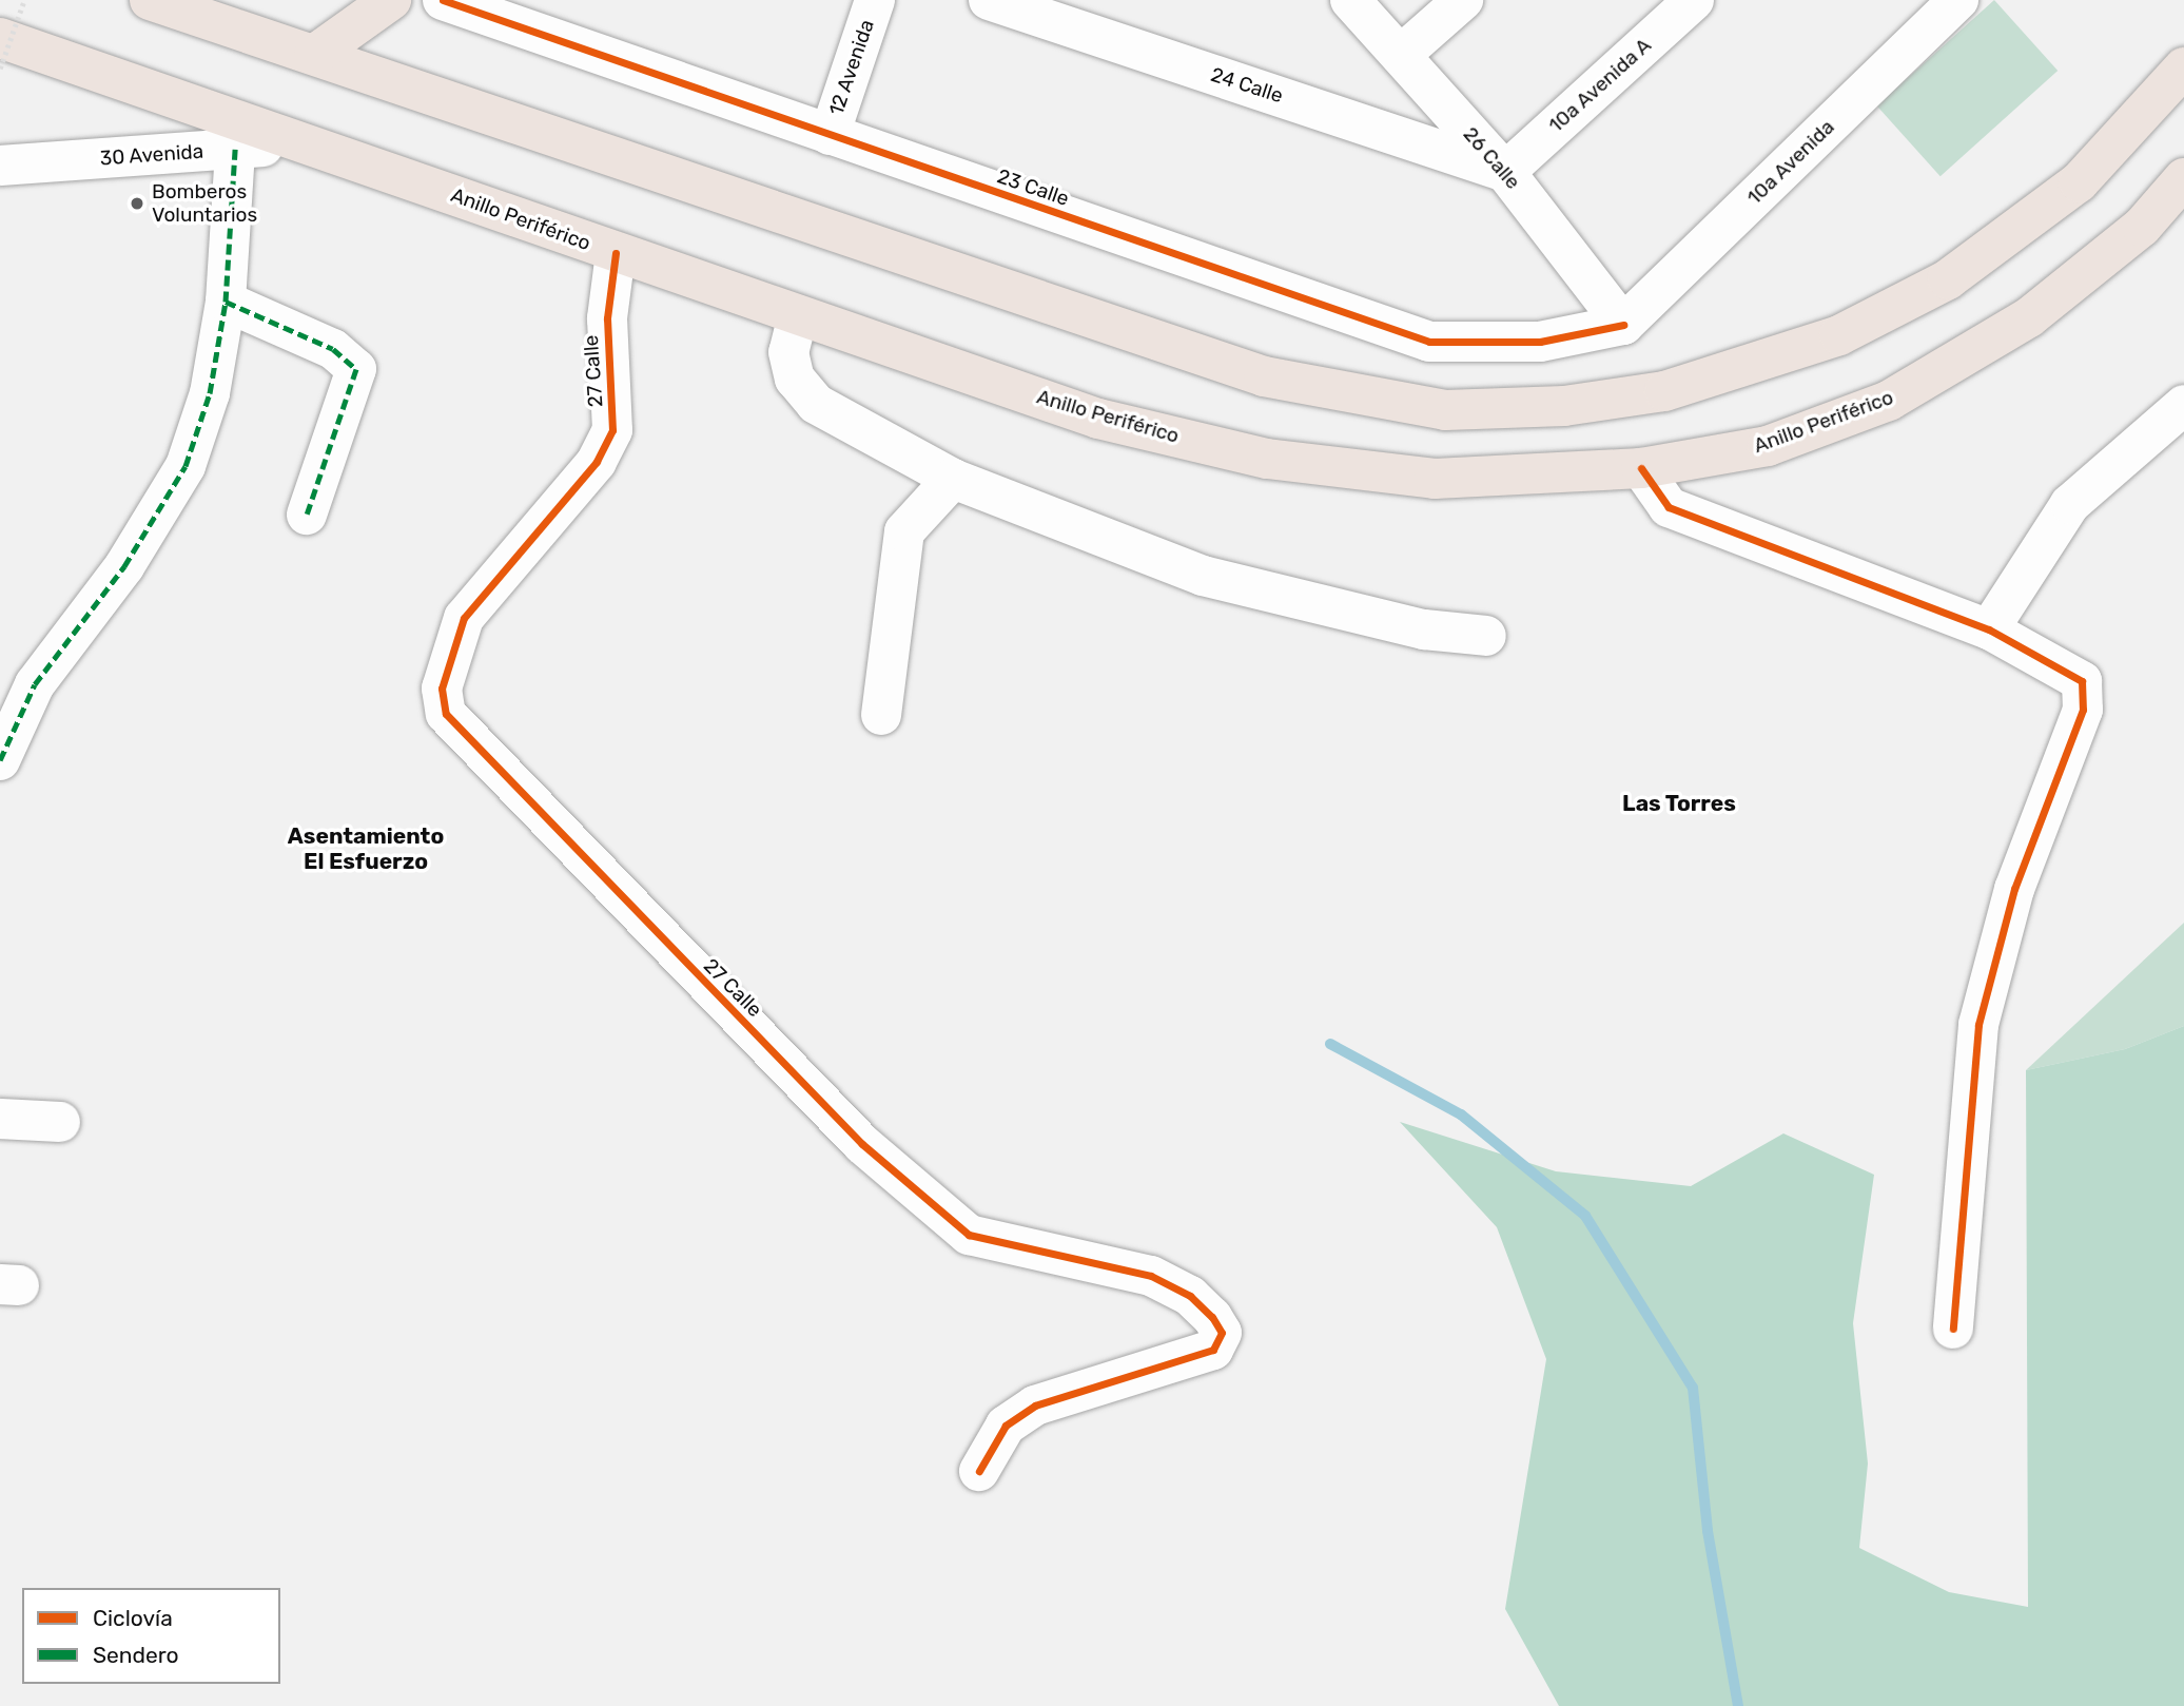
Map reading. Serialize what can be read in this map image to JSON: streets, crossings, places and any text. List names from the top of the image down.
{
  "streets": {
    "highway": ["Anillo Periférico"],
    "street": [
      "12 Avenida",
      "24 Calle",
      "10a Avenida A",
      "30 Avenida",
      "26 Calle",
      "10a Avenida",
      "23 Calle",
      "27 Calle"
    ]
  },
  "crossings": [
    ["12 Avenida", "23 Calle"],
    ["24 Calle", "10a Avenida A"],
    ["24 Calle", "26 Calle"],
    ["10a Avenida A", "26 Calle"],
    ["30 Avenida", "Anillo Periférico"],
    ["26 Calle", "10a Avenida"],
    ["26 Calle", "23 Calle"],
    ["10a Avenida", "23 Calle"],
    ["Anillo Periférico", "27 Calle"]
  ],
  "districts": ["Las Torres", "Asentamiento El Esfuerzo"],
  "places": ["Bomberos Voluntarios"],
  "legend": ["Ciclovía", "Sendero"]
}
